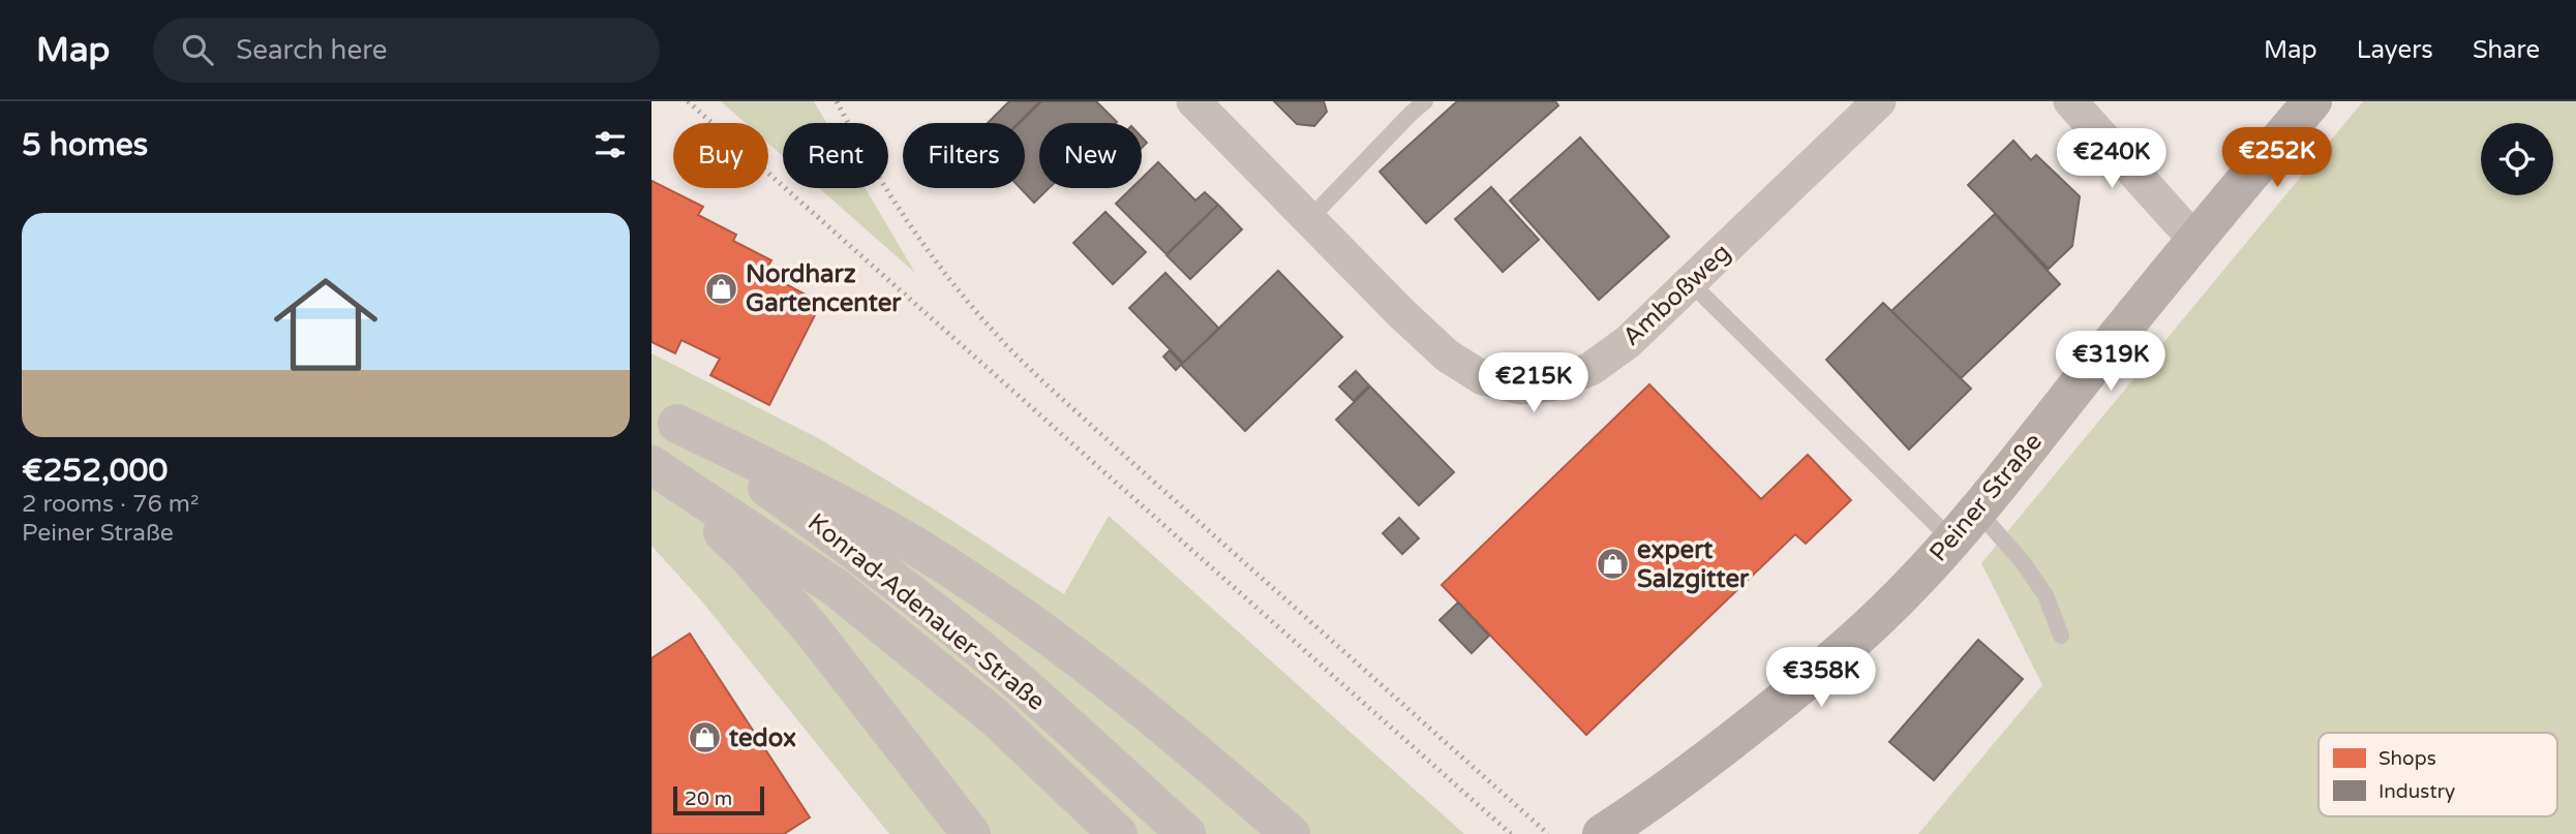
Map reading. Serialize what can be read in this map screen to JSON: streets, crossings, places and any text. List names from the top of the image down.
{
  "streets": {
    "main road": ["Peiner Straße"],
    "street": ["Amboßweg", "Konrad-Adenauer-Straße"]
  },
  "places": {
    "shop": ["Nordharz Gartencenter", "expert Salzgitter", "tedox"]
  },
  "legend": ["Shops", "Industry"],
  "scale_bar": "20 m",
  "page": {
    "header": "Map",
    "search": "Search here",
    "nav": ["Map", "Layers", "Share"],
    "heading": "5 homes",
    "chip": [
      "Buy",
      "Rent",
      "Filters",
      "New"
    ],
    "price": [
      "€252K",
      "€240K",
      "€319K",
      "€215K",
      "€358K"
    ],
    "list": [
      {
        "name": "€252,000",
        "note": "2 rooms · 76 m² · Peiner Straße"
      }
    ],
    "scale": "20 m"
  }
}
